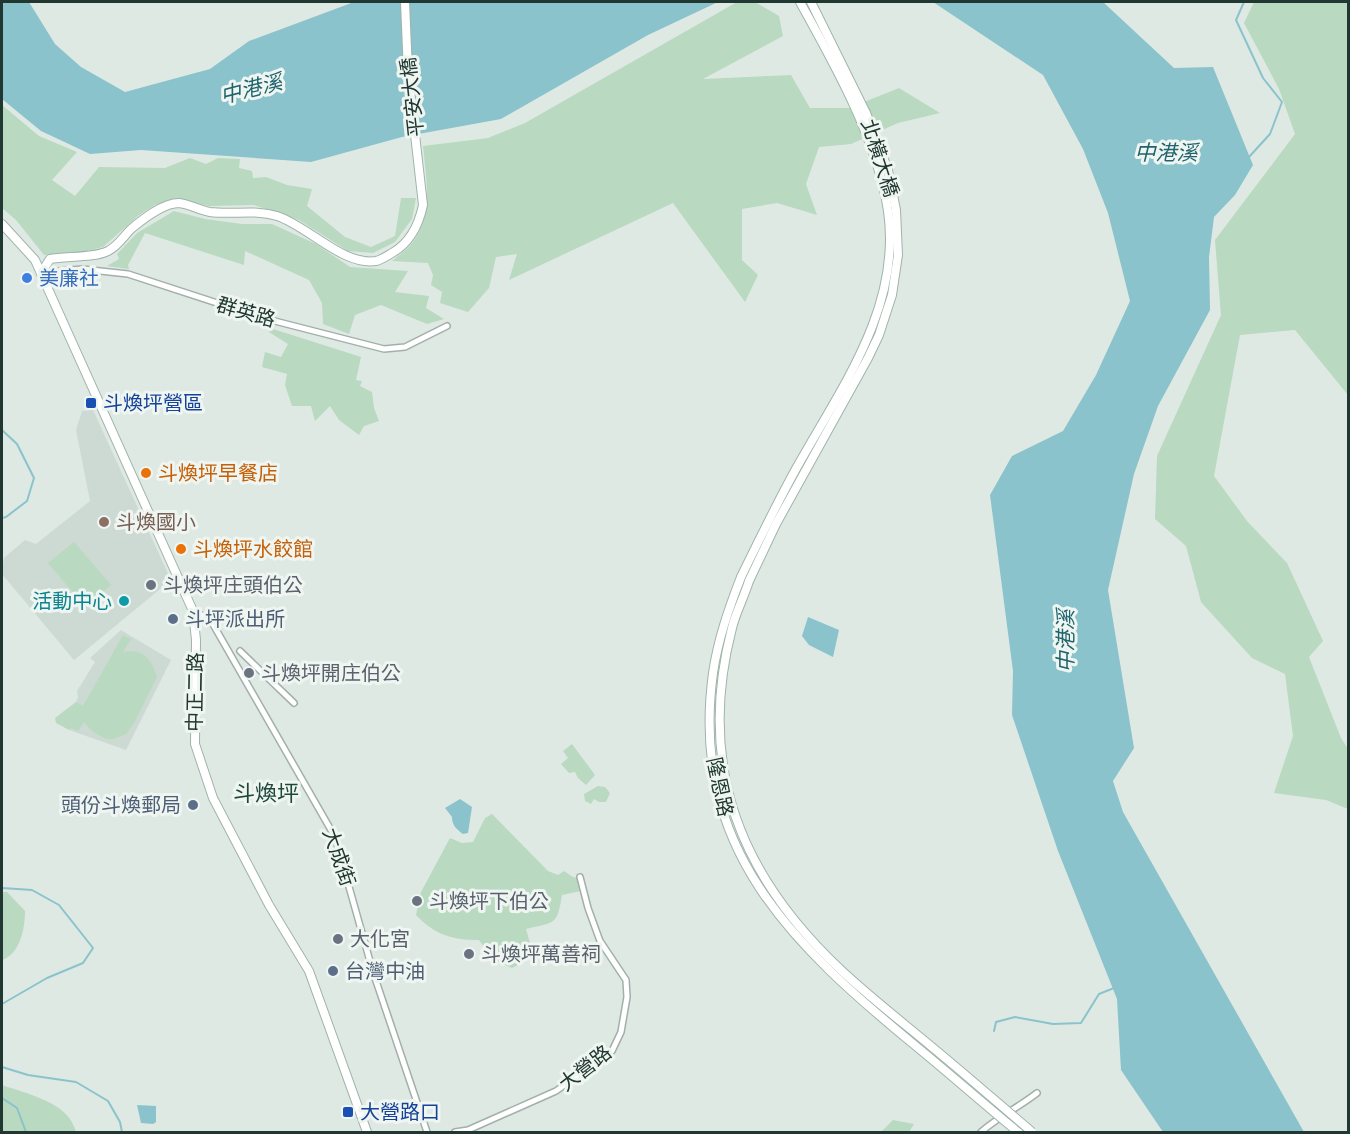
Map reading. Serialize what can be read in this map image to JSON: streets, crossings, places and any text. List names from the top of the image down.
{
  "streets": {
    "main road": [
      "平安大橋",
      "北橫大橋",
      "中正二路",
      "隆恩路"
    ],
    "street": ["群英路", "大成街", "大營路"]
  },
  "crossings": [
    ["平安大橋", "群英路"],
    ["平安大橋", "中正二路"],
    ["北橫大橋", "隆恩路"],
    ["群英路", "中正二路"],
    ["中正二路", "大成街"]
  ],
  "districts": ["斗煥坪"],
  "water": ["中港溪"],
  "places": {
    "other": [
      "美廉社",
      "斗煥坪早餐店",
      "斗煥國小",
      "斗煥坪水餃館",
      "斗煥坪庄頭伯公",
      "活動中心",
      "斗坪派出所",
      "斗煥坪開庄伯公",
      "頭份斗煥郵局",
      "斗煥坪下伯公",
      "大化宮",
      "斗煥坪萬善祠",
      "台灣中油"
    ],
    "transit": ["斗煥坪營區", "大營路口"]
  }
}
